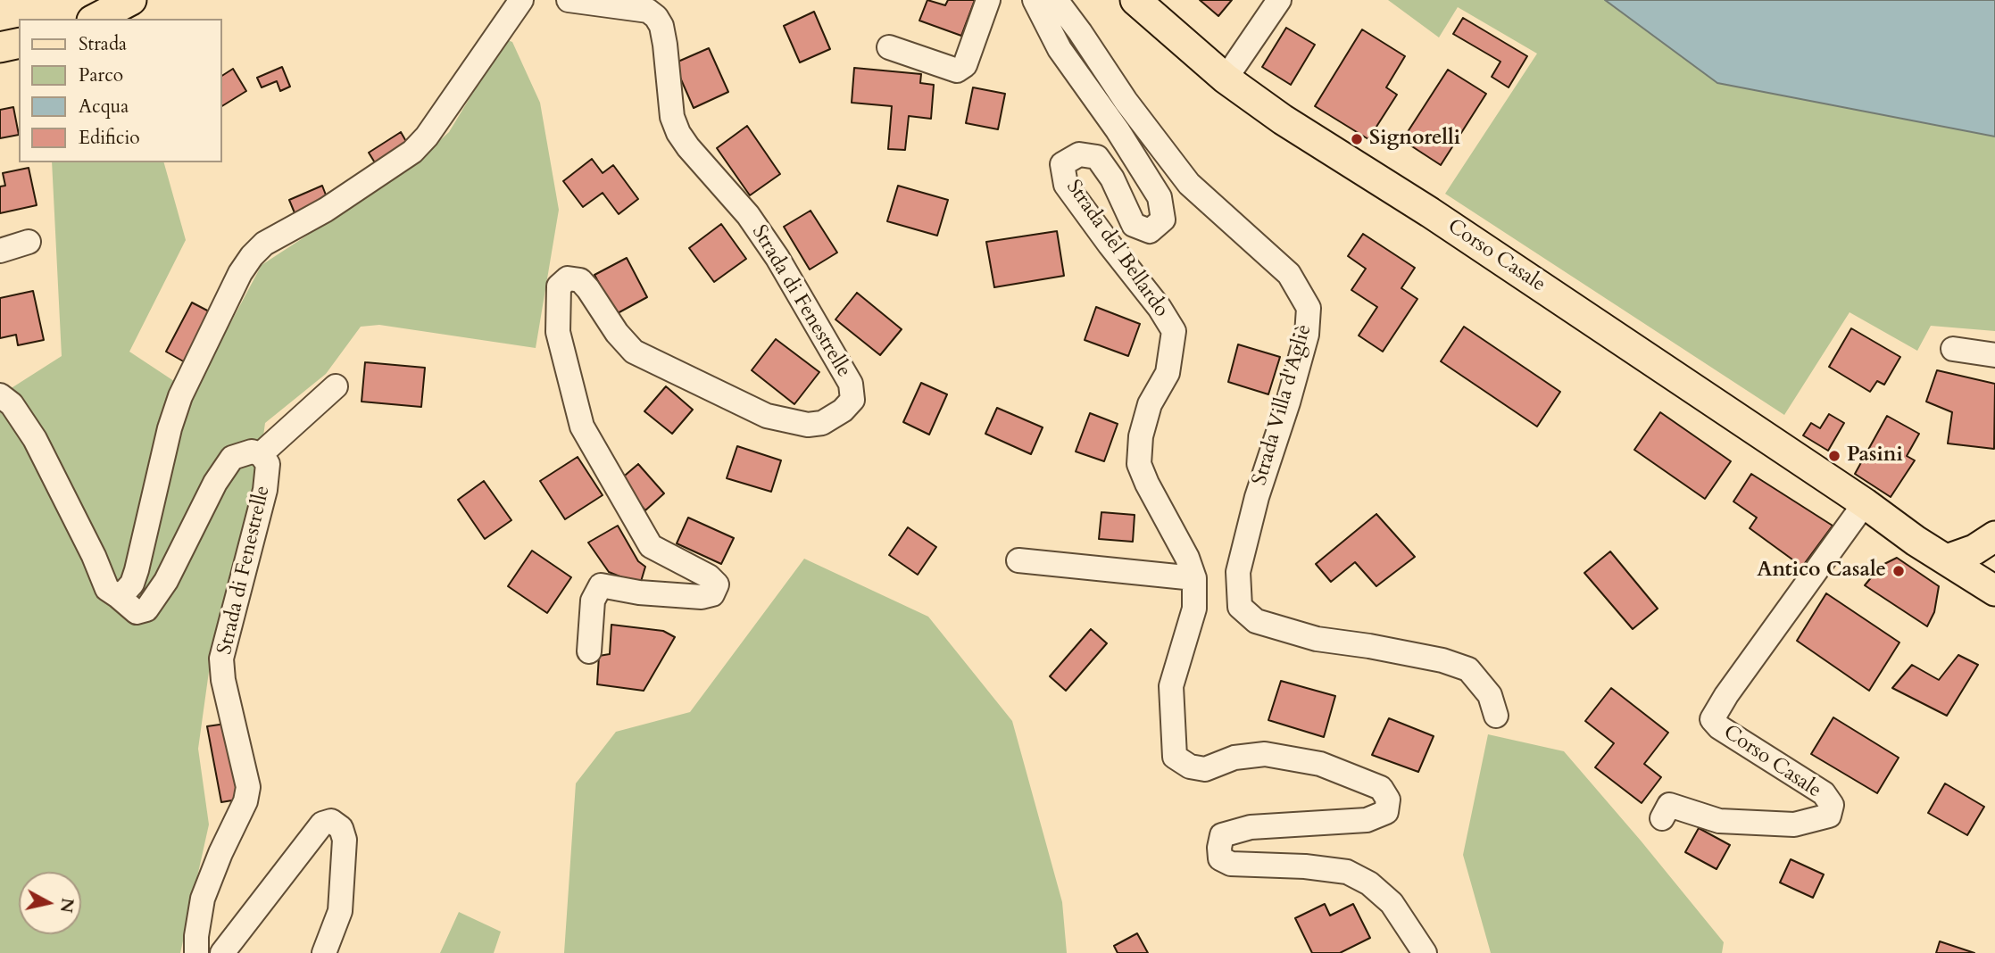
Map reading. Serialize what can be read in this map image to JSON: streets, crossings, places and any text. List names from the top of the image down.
{
  "streets": {
    "main road": ["Corso Casale"],
    "street": ["Strada del Bellardo", "Strada di Fenestrelle", "Strada Villa d'Agliè"]
  },
  "places": ["Signorelli", "Pasini", "Antico Casale"],
  "legend": [
    "Strada",
    "Parco",
    "Acqua",
    "Edificio"
  ],
  "north": "right"
}
